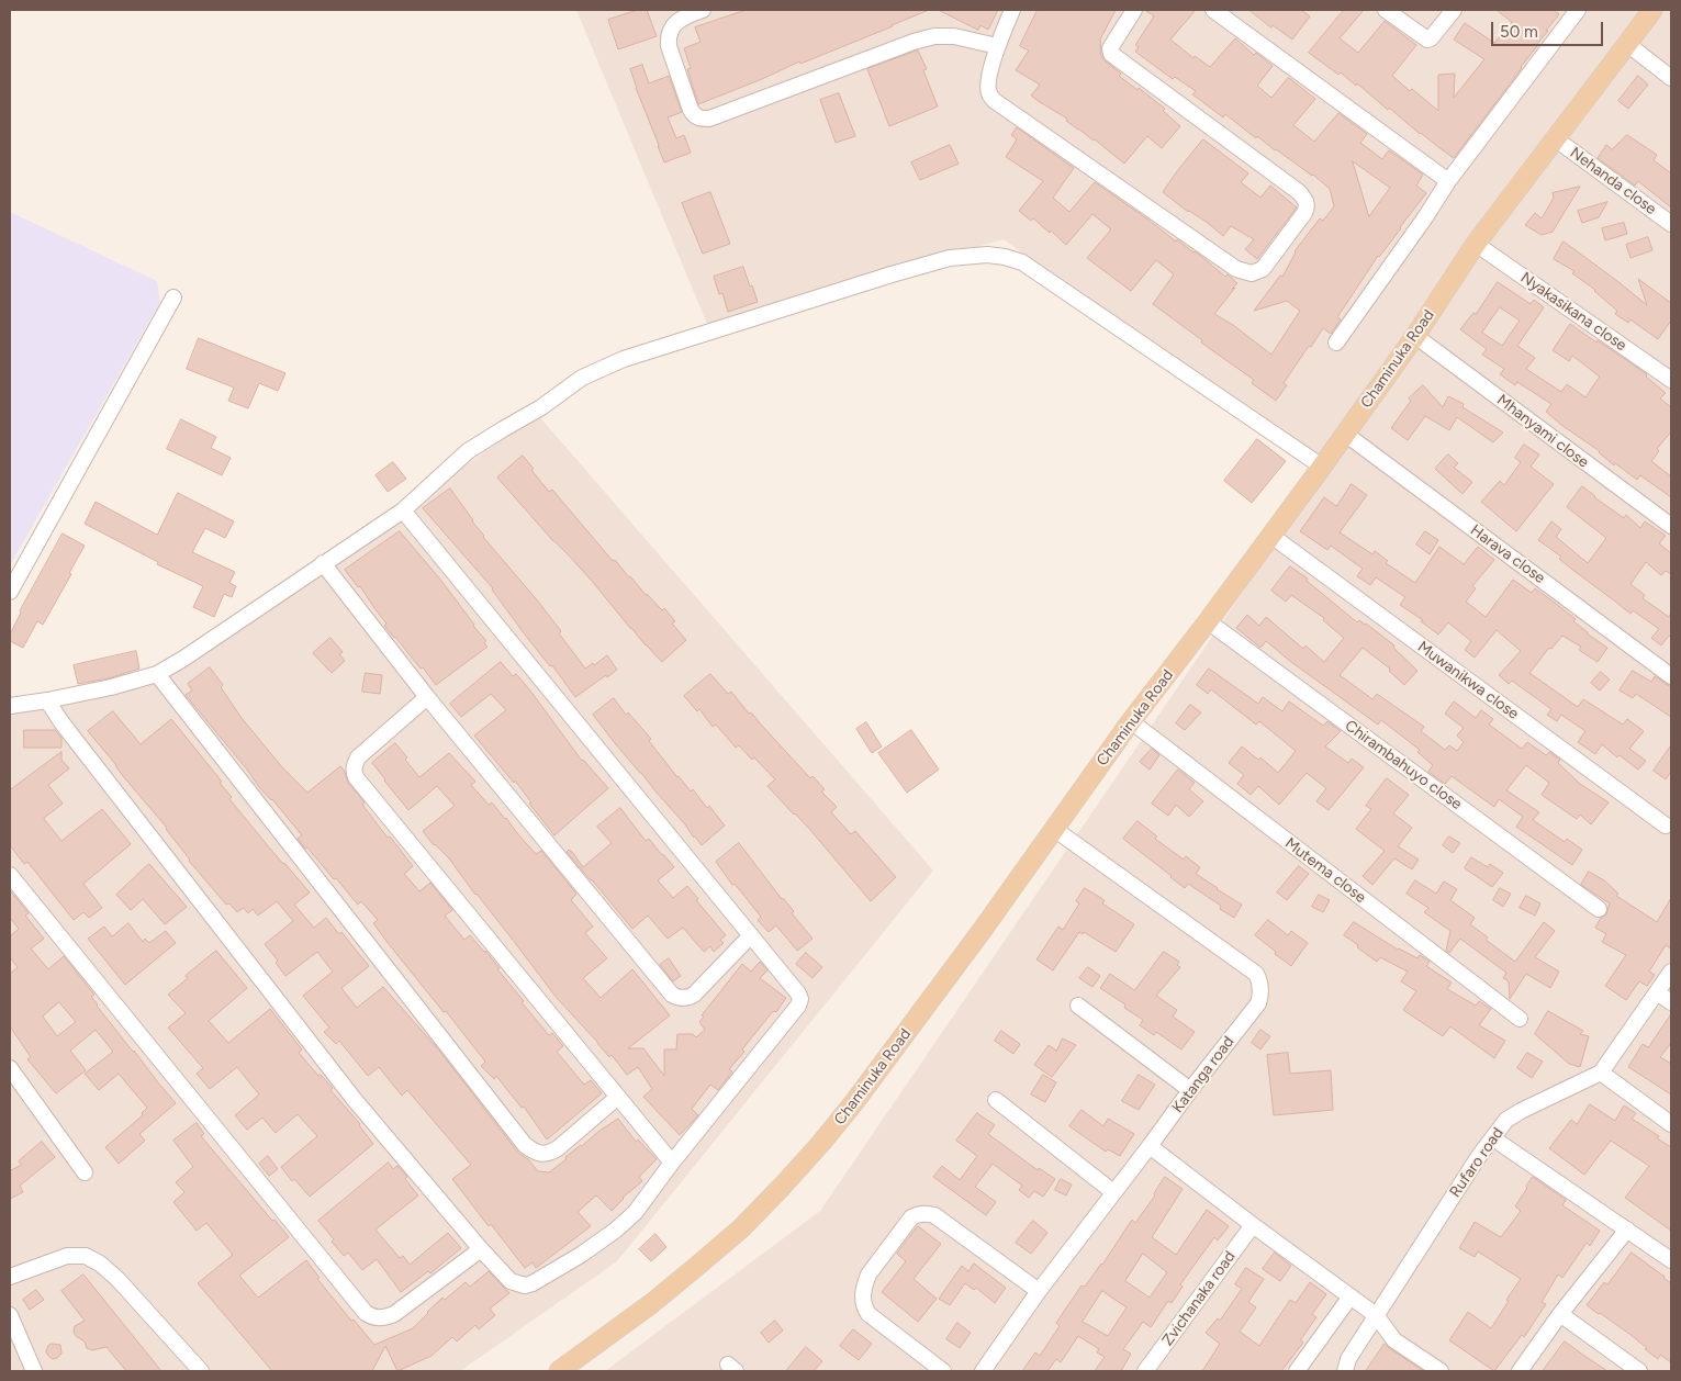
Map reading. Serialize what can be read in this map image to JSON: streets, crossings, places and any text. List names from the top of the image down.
{
  "streets": {
    "main road": ["Chaminuka Road"],
    "street": [
      "Nehanda close",
      "Nyakasikana close",
      "Mhanyami close",
      "Harava close",
      "Muwanikwa close",
      "Chirambahuyo close",
      "Mutema close",
      "Katanga road",
      "Rufaro road",
      "Zvichanaka road"
    ]
  },
  "crossings": [
    ["Nehanda close", "Chaminuka Road"],
    ["Nyakasikana close", "Chaminuka Road"],
    ["Chaminuka Road", "Mhanyami close"],
    ["Chaminuka Road", "Harava close"],
    ["Chaminuka Road", "Muwanikwa close"],
    ["Chaminuka Road", "Chirambahuyo close"],
    ["Chaminuka Road", "Mutema close"],
    ["Chaminuka Road", "Katanga road"]
  ],
  "scale_bar": "50 m"
}
